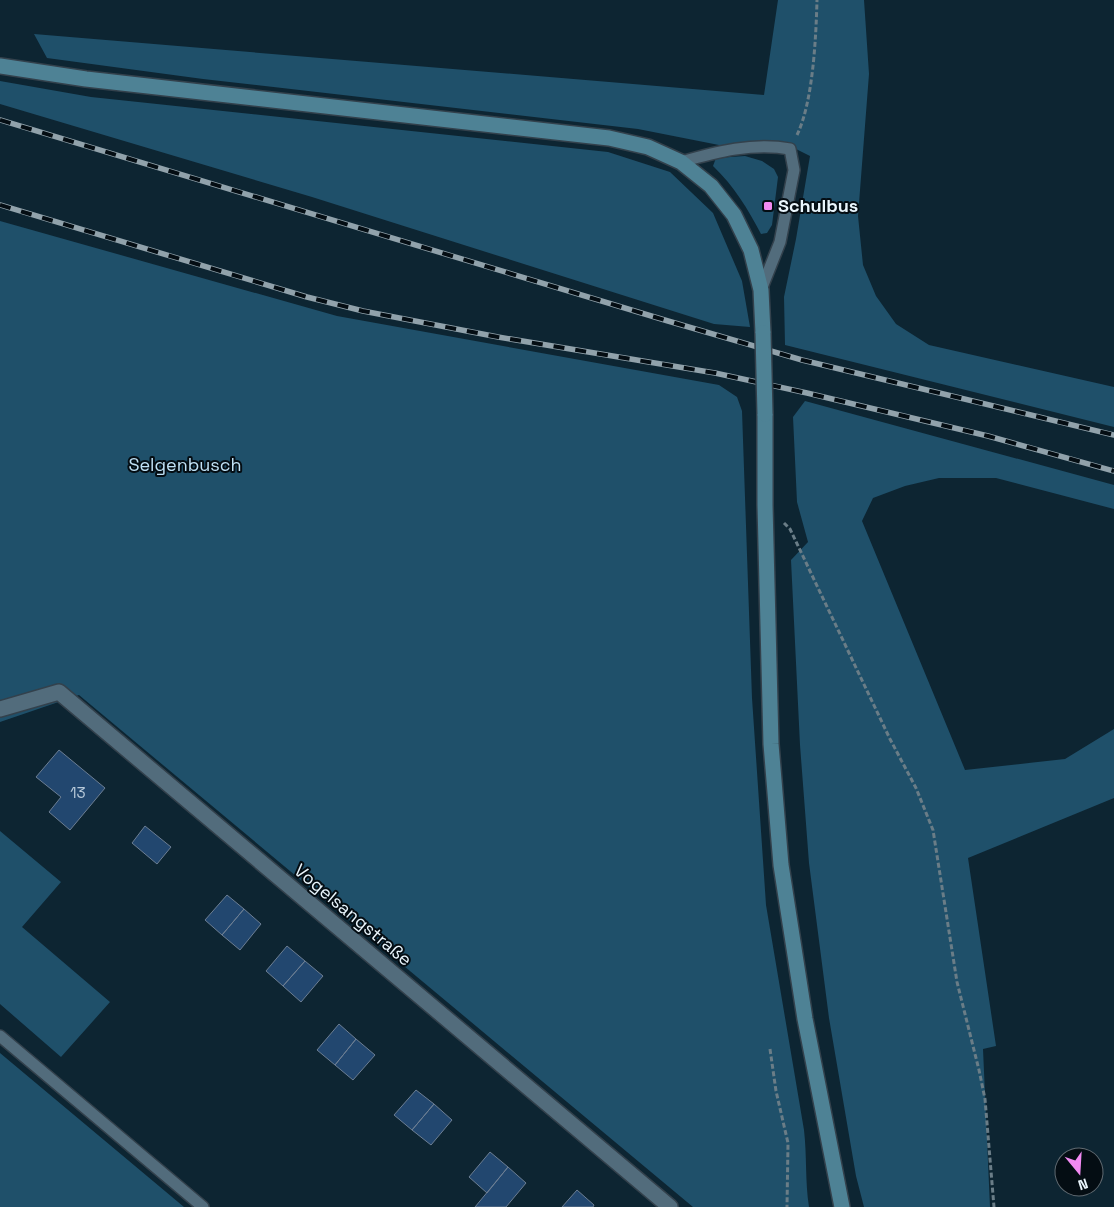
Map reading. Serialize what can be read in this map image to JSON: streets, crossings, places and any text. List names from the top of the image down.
{
  "streets": {
    "street": ["Vogelsangstraße"]
  },
  "parks": ["Selgenbusch"],
  "places": {
    "transit": ["Schulbus"]
  },
  "house_numbers": ["13"],
  "north": "bottom"
}
